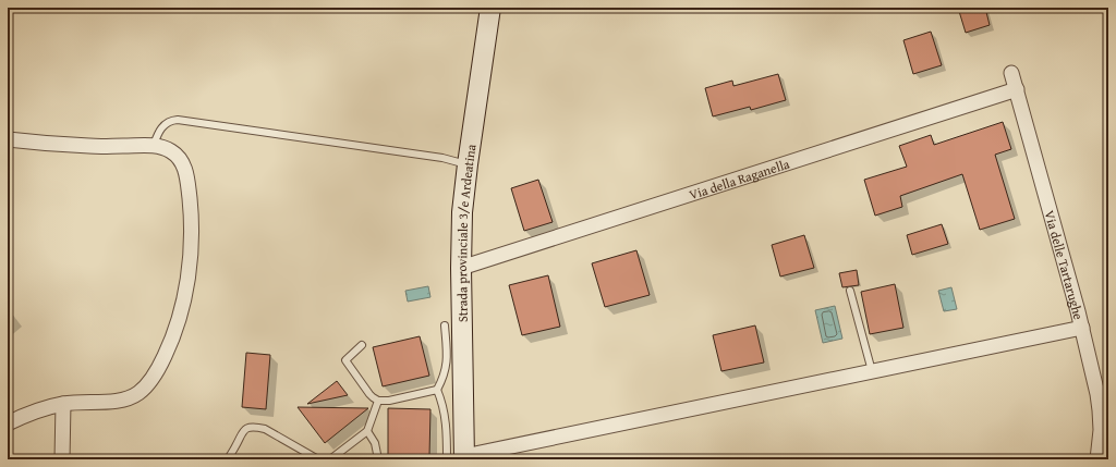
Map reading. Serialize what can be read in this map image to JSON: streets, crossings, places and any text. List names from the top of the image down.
{
  "streets": {
    "main road": ["Strada provinciale 3/e Ardeatina"],
    "street": ["Via della Raganella", "Via delle Tartarughe"]
  },
  "crossings": [
    ["Via della Raganella", "Strada provinciale 3/e Ardeatina"],
    ["Via della Raganella", "Via delle Tartarughe"]
  ]
}
